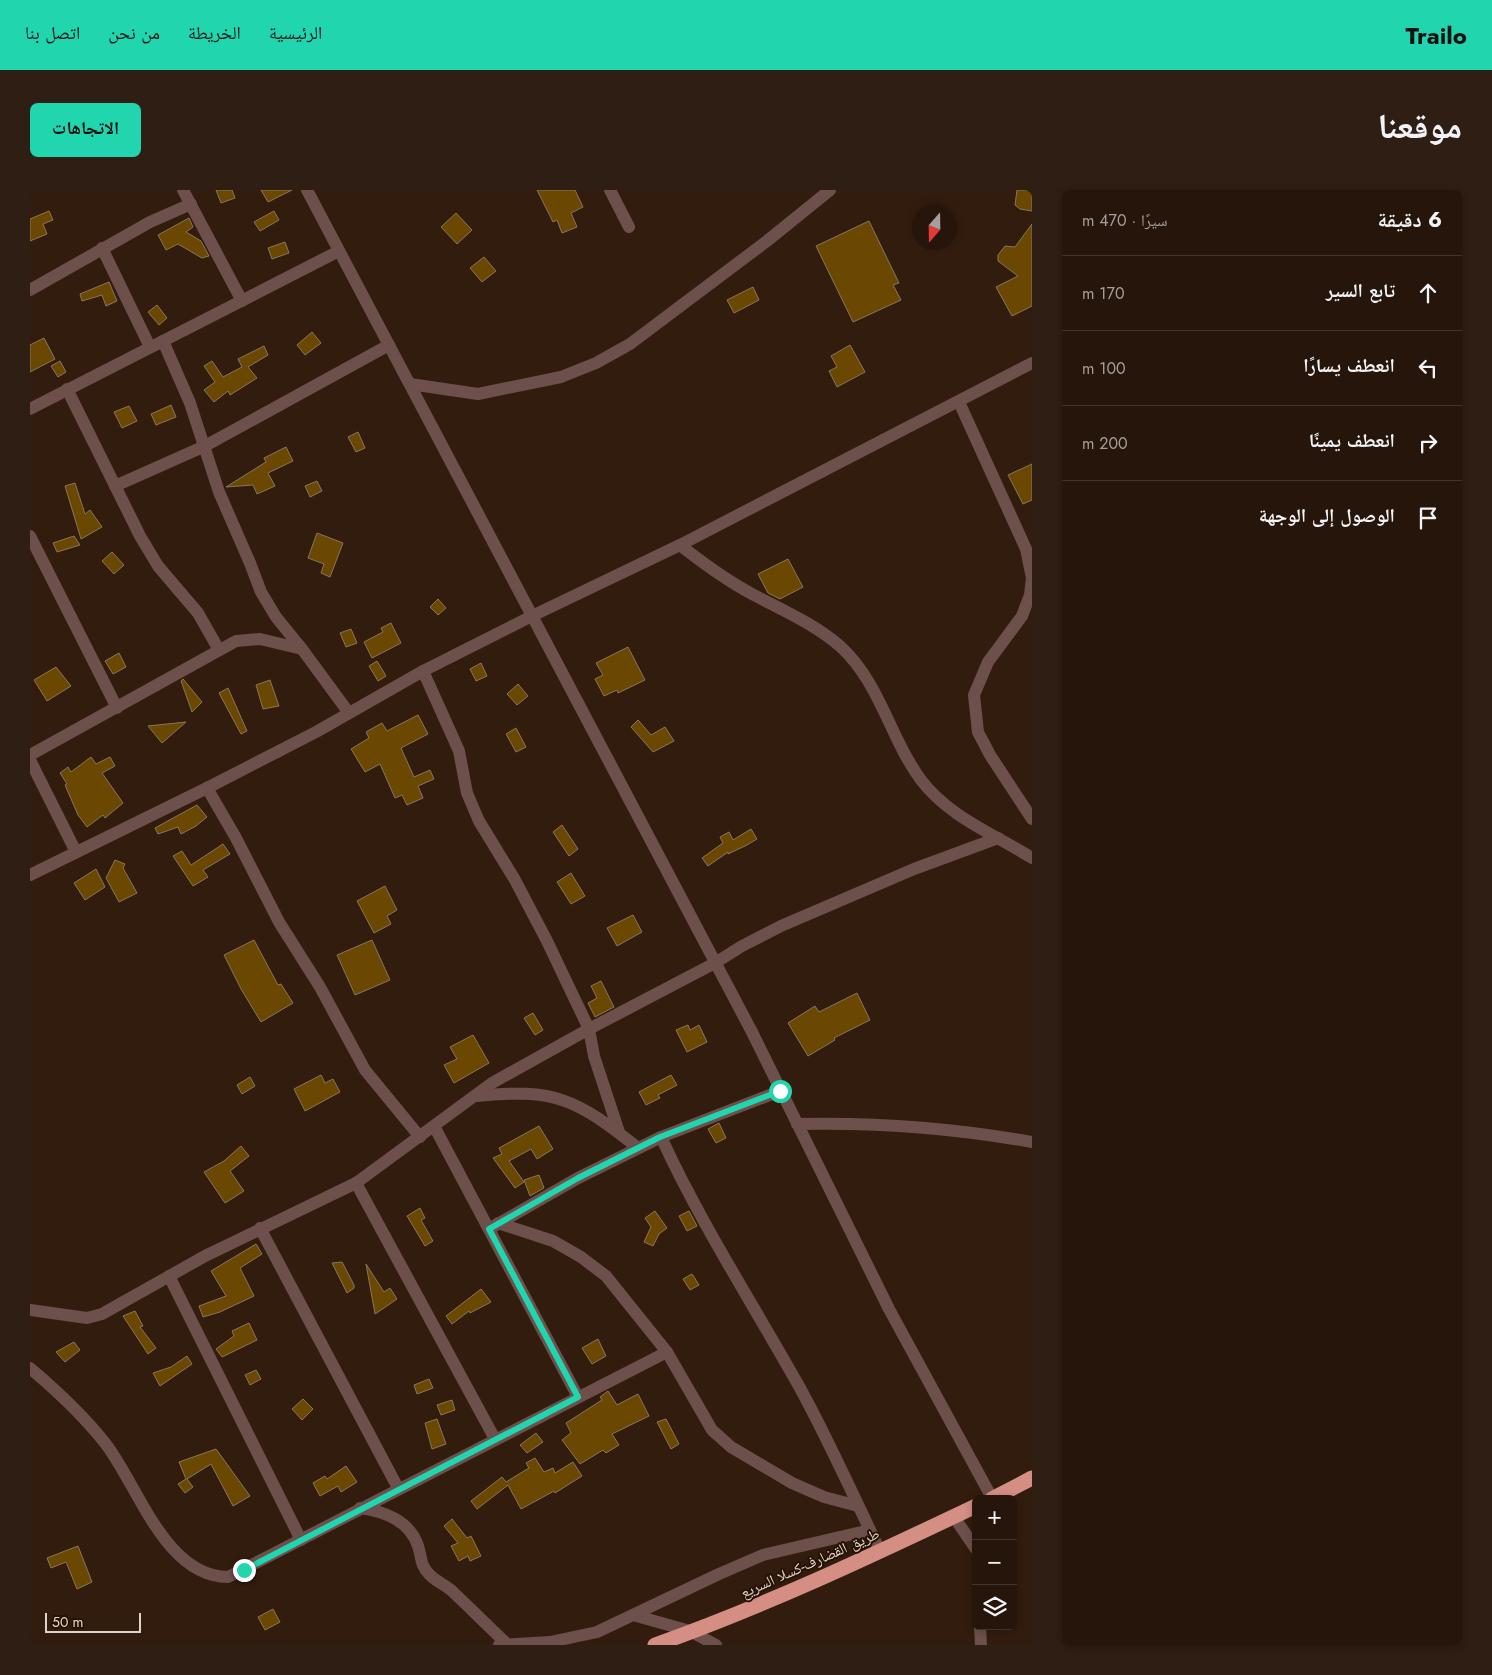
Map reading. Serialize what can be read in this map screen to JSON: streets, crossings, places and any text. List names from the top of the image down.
{
  "streets": {
    "highway": ["طريق القضارف-كسلا السريع"]
  },
  "scale_bar": "50 m",
  "north": "bottom",
  "page": {
    "header": "Trailo",
    "nav": [
      "الرئيسية",
      "الخريطة",
      "من نحن",
      "اتصل بنا"
    ],
    "title": "موقعنا",
    "buttons": "الاتجاهات",
    "heading": ["6 دقيقة", "سيرًا · 470 m"],
    "list": [
      ["تابع السير", "170 m"],
      ["انعطف يسارًا", "100 m"],
      ["انعطف يمينًا", "200 m"],
      "الوصول إلى الوجهة"
    ],
    "map_buttons": ["+", "−"],
    "scale": "50 m"
  }
}
